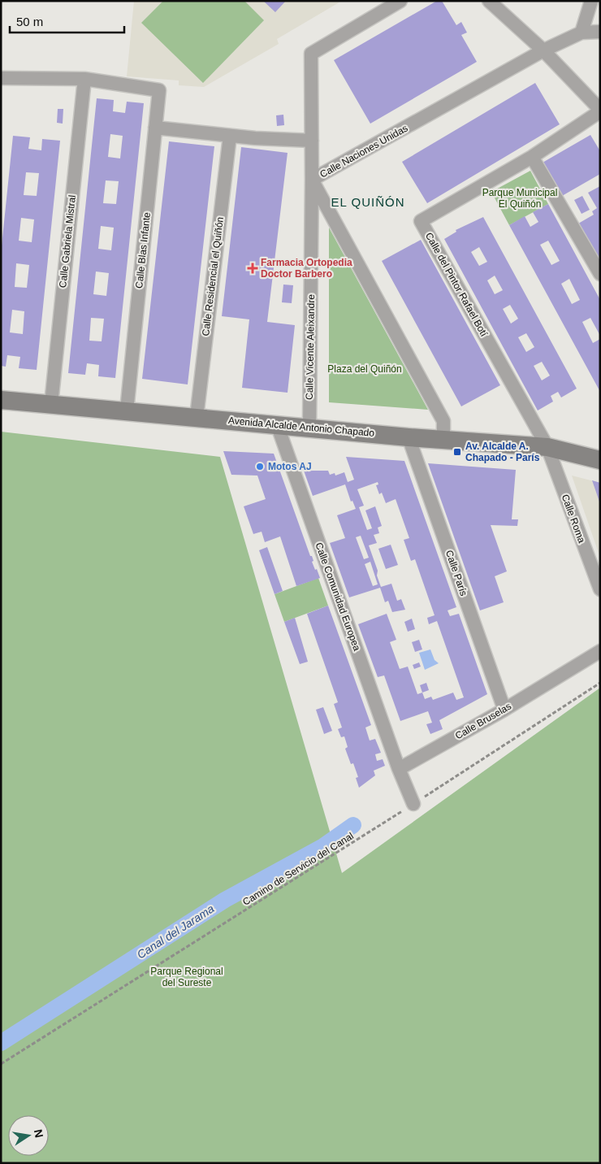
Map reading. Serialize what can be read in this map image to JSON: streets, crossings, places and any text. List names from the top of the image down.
{
  "streets": {
    "main road": ["Avenida Alcalde Antonio Chapado"],
    "street": [
      "Calle Naciones Unidas",
      "Calle Gabriela Mistral",
      "Calle Blas Infante",
      "Calle Residencial el Quiñón",
      "Calle del Pintor Rafael Botí",
      "Calle Vicente Aleixandre",
      "Calle Roma",
      "Calle París",
      "Calle Comunidad Europea",
      "Calle Bruselas"
    ],
    "path": ["Camino de Servicio del Canal"]
  },
  "crossings": [
    ["Calle Naciones Unidas", "Calle Vicente Aleixandre"],
    ["Calle Naciones Unidas", "Avenida Alcalde Antonio Chapado"],
    ["Calle Gabriela Mistral", "Calle Blas Infante"],
    ["Calle Gabriela Mistral", "Avenida Alcalde Antonio Chapado"],
    ["Calle Blas Infante", "Avenida Alcalde Antonio Chapado"],
    ["Calle Residencial el Quiñón", "Avenida Alcalde Antonio Chapado"],
    ["Calle del Pintor Rafael Botí", "Avenida Alcalde Antonio Chapado"],
    ["Calle del Pintor Rafael Botí", "Calle Roma"],
    ["Calle Vicente Aleixandre", "Avenida Alcalde Antonio Chapado"],
    ["Avenida Alcalde Antonio Chapado", "Calle Roma"],
    ["Avenida Alcalde Antonio Chapado", "Calle París"],
    ["Avenida Alcalde Antonio Chapado", "Calle Comunidad Europea"],
    ["Calle París", "Calle Bruselas"],
    ["Calle Comunidad Europea", "Calle Bruselas"]
  ],
  "districts": ["EL QUIÑÓN"],
  "water": ["Canal del Jarama"],
  "parks": ["Parque Municipal El Quiñón", "Plaza del Quiñón", "Parque Regional del Sureste"],
  "places": {
    "health": ["Farmacia Ortopedia Doctor Barbero"],
    "transit": ["Av. Alcalde A. Chapado - París"],
    "other": ["Motos AJ"]
  },
  "scale_bar": "50 m",
  "north": "right"
}
